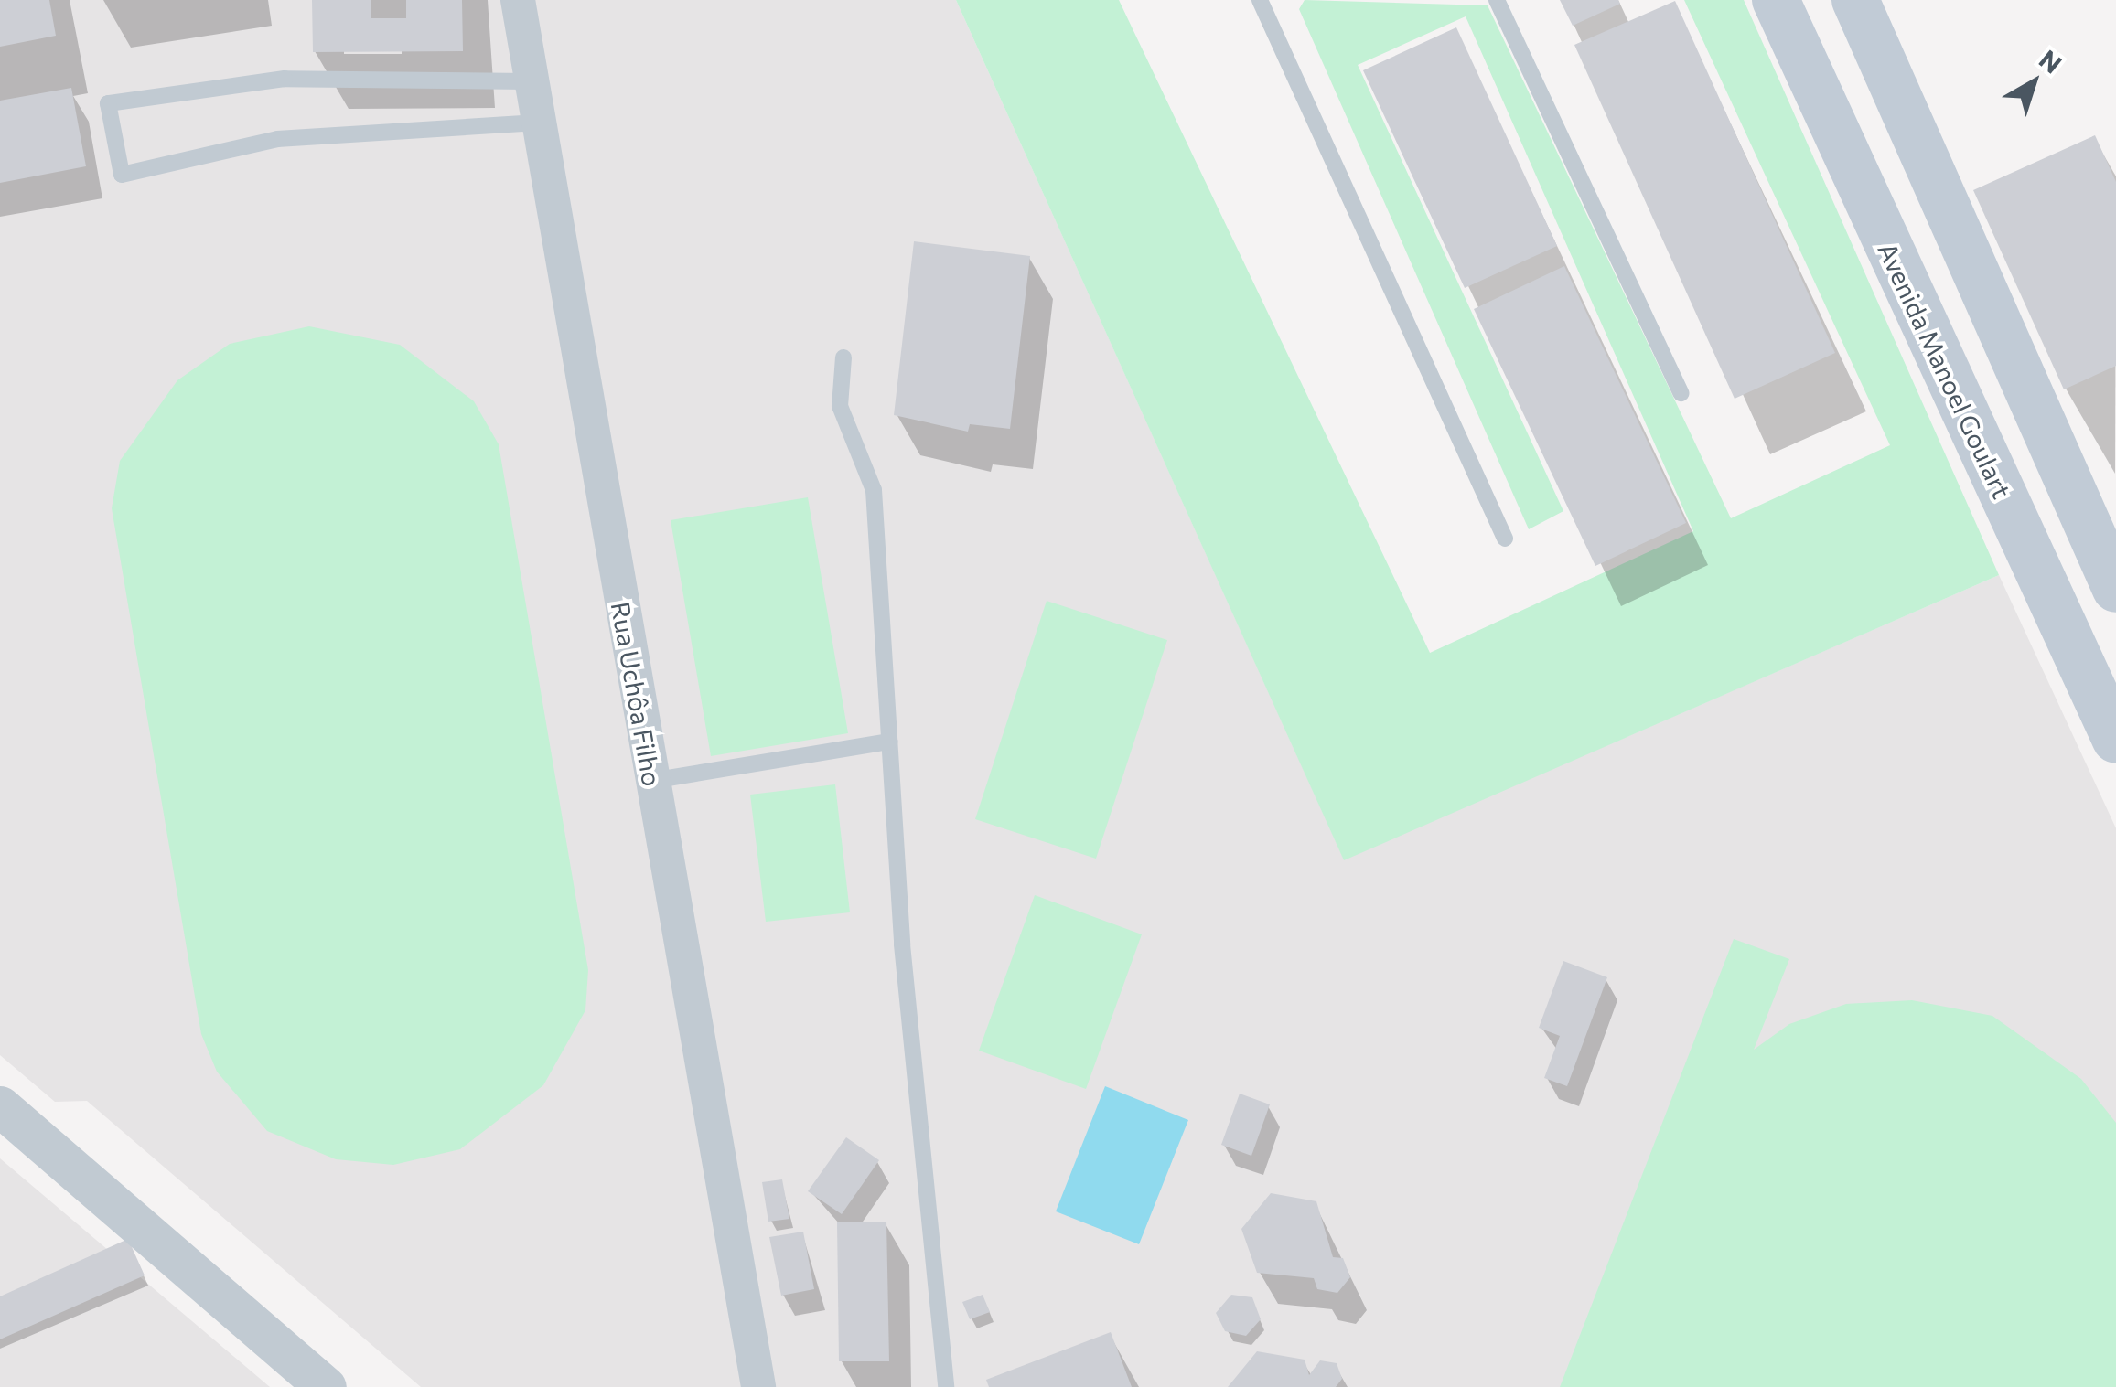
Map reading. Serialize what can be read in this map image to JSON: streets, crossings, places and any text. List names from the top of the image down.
{
  "streets": {
    "main road": ["Avenida Manoel Goulart"],
    "street": ["Rua Uchôa Filho"]
  },
  "north": "top right"
}
